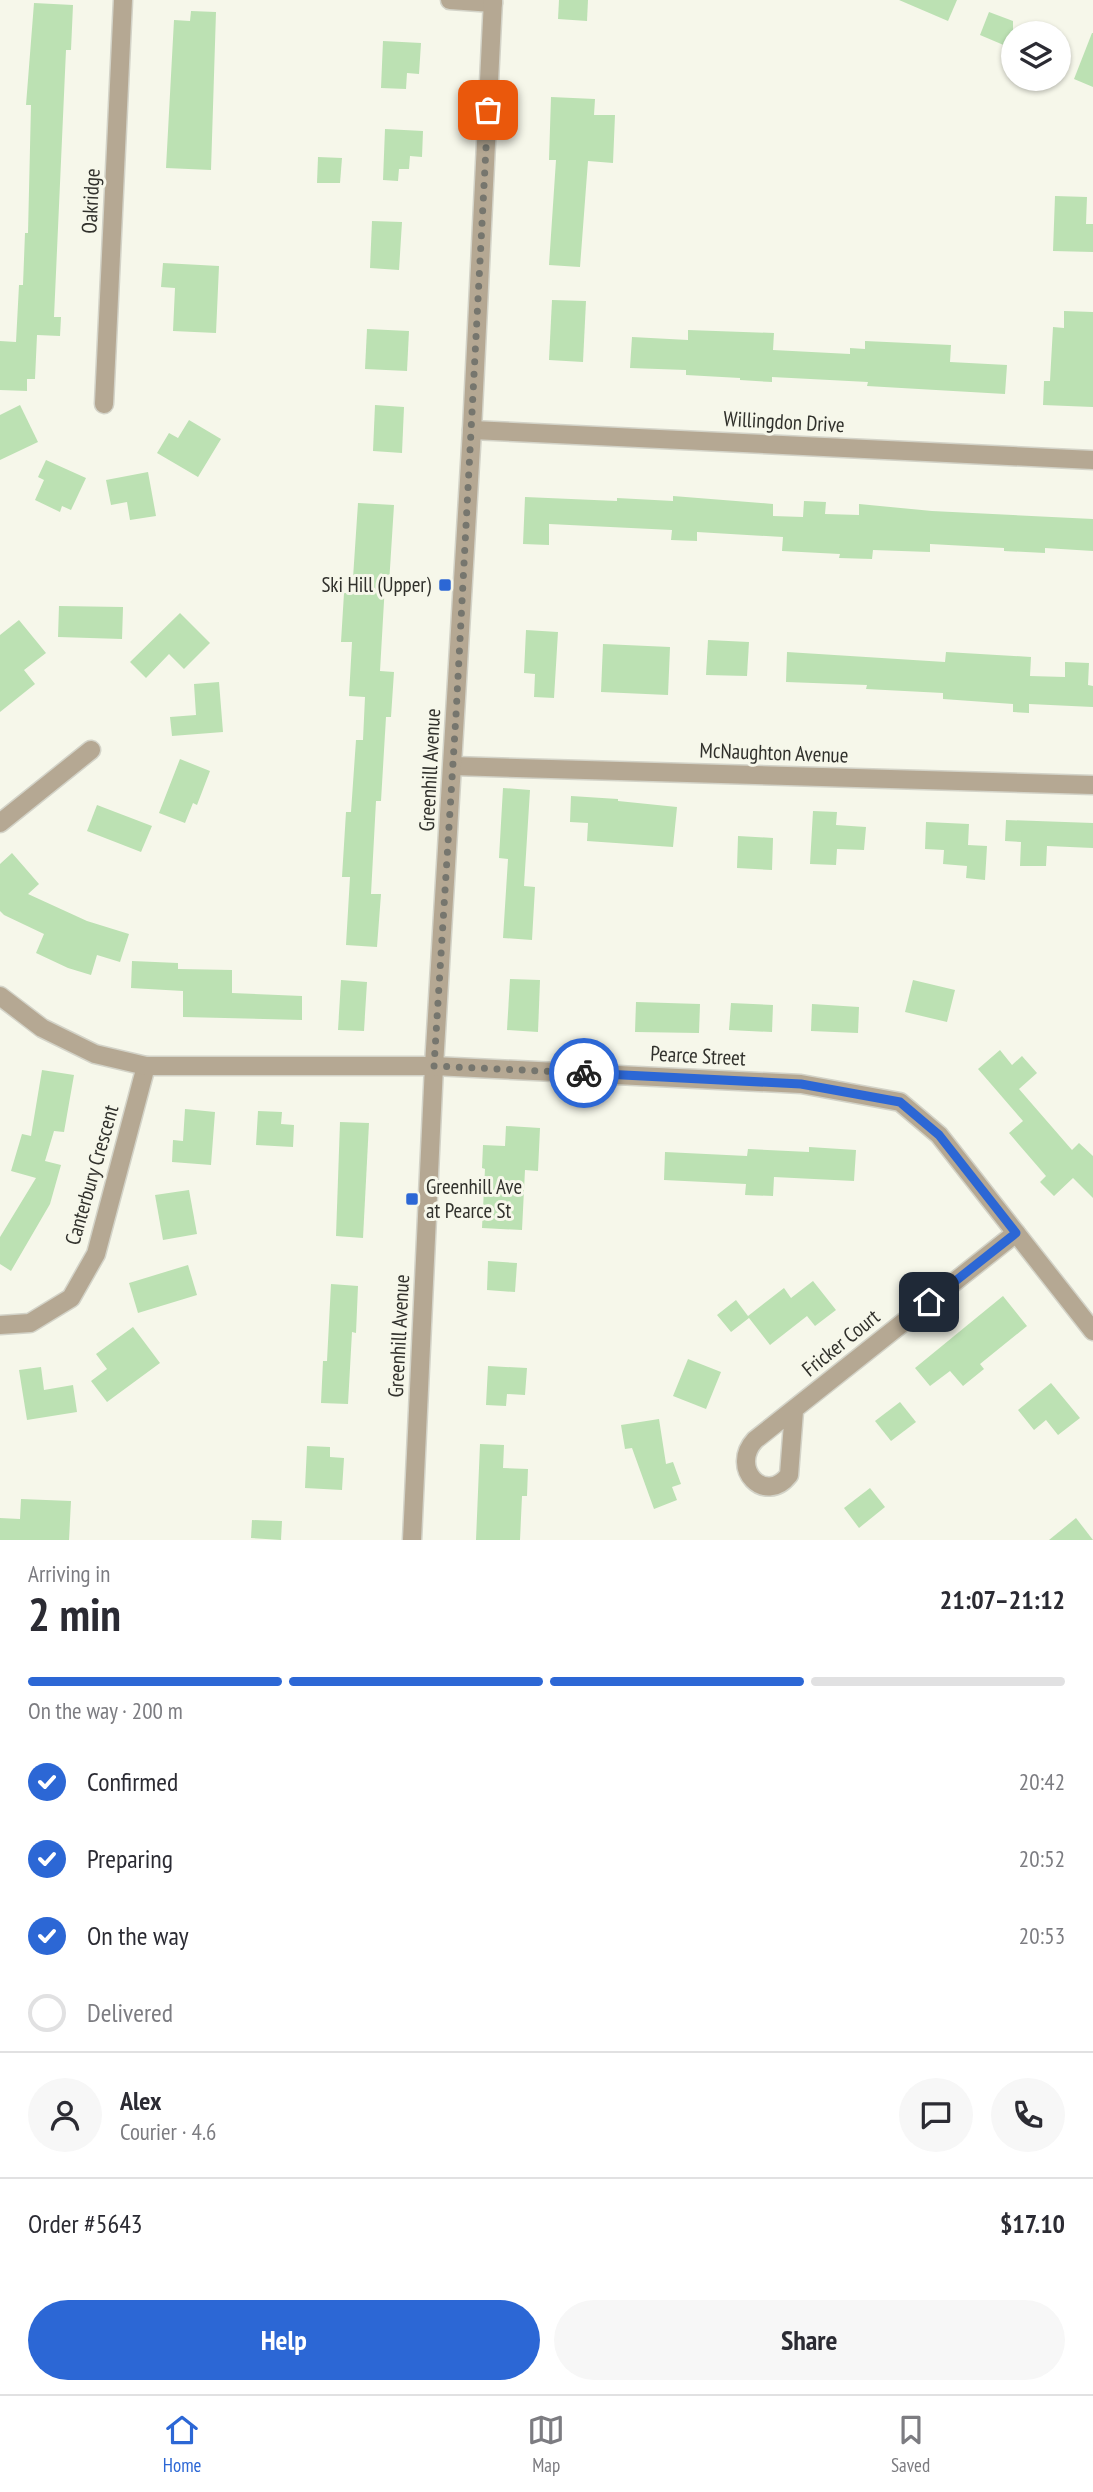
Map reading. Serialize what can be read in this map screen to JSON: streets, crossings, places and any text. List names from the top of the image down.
{
  "streets": {
    "street": [
      "Oakridge",
      "Willingdon Drive",
      "McNaughton Avenue",
      "Greenhill Avenue",
      "Pearce Street",
      "Canterbury Crescent",
      "Fricker Court"
    ]
  },
  "crossings": [
    ["Willingdon Drive", "Greenhill Avenue"],
    ["McNaughton Avenue", "Greenhill Avenue"],
    ["Greenhill Avenue", "Pearce Street"],
    ["Pearce Street", "Canterbury Crescent"],
    ["Pearce Street", "Fricker Court"]
  ],
  "places": {
    "transit": ["Ski Hill (Upper)", "Greenhill Ave at Pearce St"]
  },
  "page": {
    "heading": ["2 min", "Arriving in", "21:07–21:12"],
    "panel": [
      "Alex",
      "Courier · 4.6",
      "Order #5643",
      "$17.10"
    ],
    "bar": "On the way · 200 m",
    "list": [
      ["Confirmed", "20:42"],
      ["Preparing", "20:52"],
      ["On the way", "20:53"],
      "Delivered"
    ],
    "buttons": ["Help", "Share"],
    "tabs": ["Home", "Map", "Saved"]
  }
}
